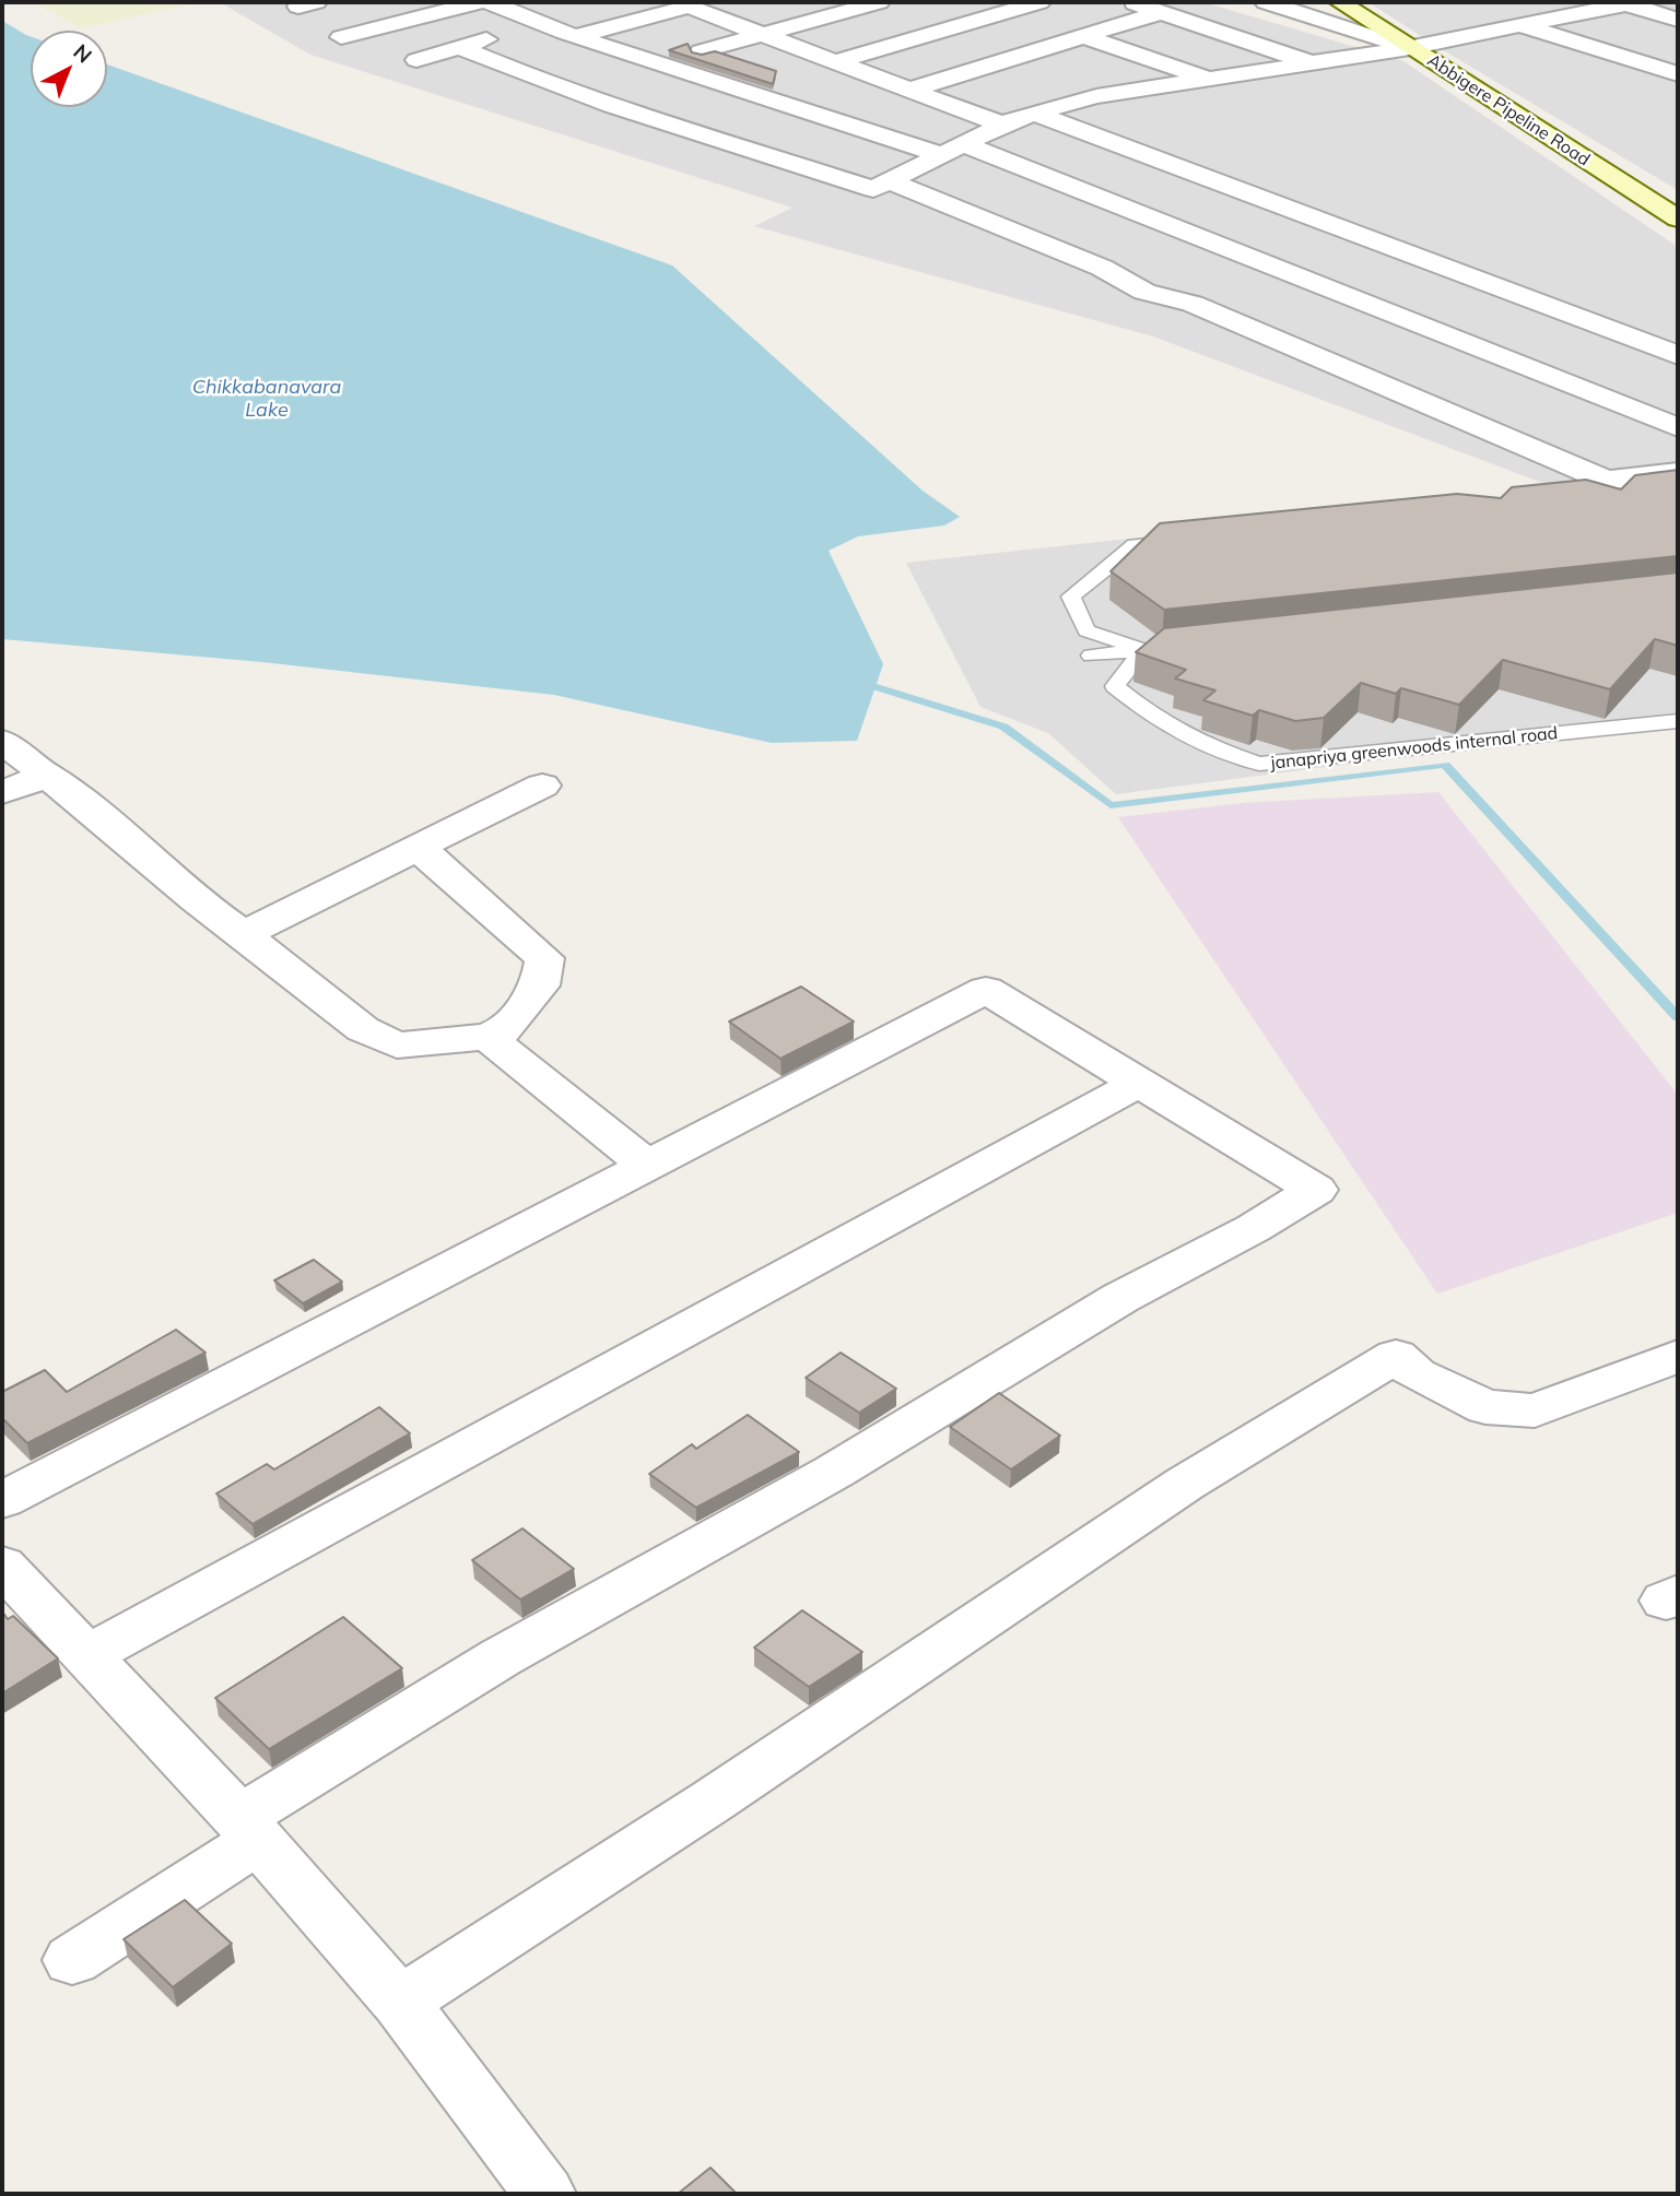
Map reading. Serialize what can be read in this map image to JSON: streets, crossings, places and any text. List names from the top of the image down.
{
  "streets": {
    "main road": ["Abbigere Pipeline Road"],
    "lane": ["janapriya greenwoods internal road"]
  },
  "water": ["Chikkabanavara Lake"],
  "north": "top right"
}
